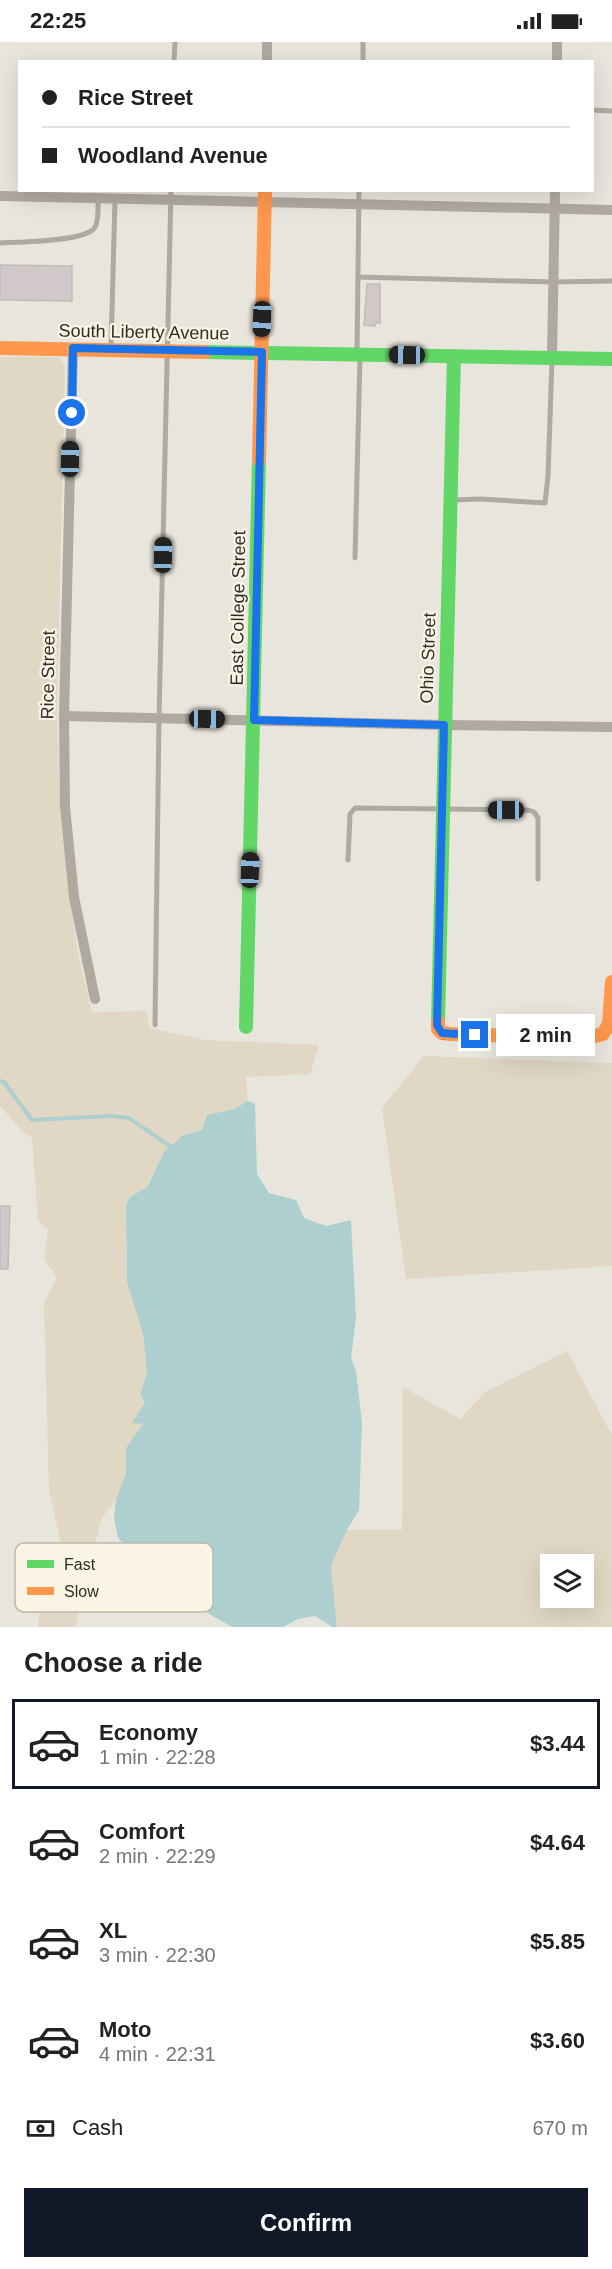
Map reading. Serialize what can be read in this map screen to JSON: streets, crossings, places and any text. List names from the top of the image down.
{
  "streets": {
    "street": [
      "South Liberty Avenue",
      "East College Street",
      "Ohio Street",
      "Rice Street"
    ]
  },
  "crossings": [
    ["South Liberty Avenue", "East College Street"],
    ["South Liberty Avenue", "Ohio Street"],
    ["South Liberty Avenue", "Rice Street"]
  ],
  "legend": ["Fast", "Slow"],
  "page": {
    "status": "22:25",
    "banner": ["Rice Street", "Woodland Avenue"],
    "bubble": "2 min",
    "heading": "Choose a ride",
    "list": [
      {
        "name": "Economy",
        "note": "1 min · 22:28",
        "value": "$3.44"
      },
      {
        "name": "Comfort",
        "note": "2 min · 22:29",
        "value": "$4.64"
      },
      {
        "name": "XL",
        "note": "3 min · 22:30",
        "value": "$5.85"
      },
      {
        "name": "Moto",
        "note": "4 min · 22:31",
        "value": "$3.60"
      }
    ],
    "pay": ["Cash", "670 m"],
    "buttons": "Confirm"
  }
}
